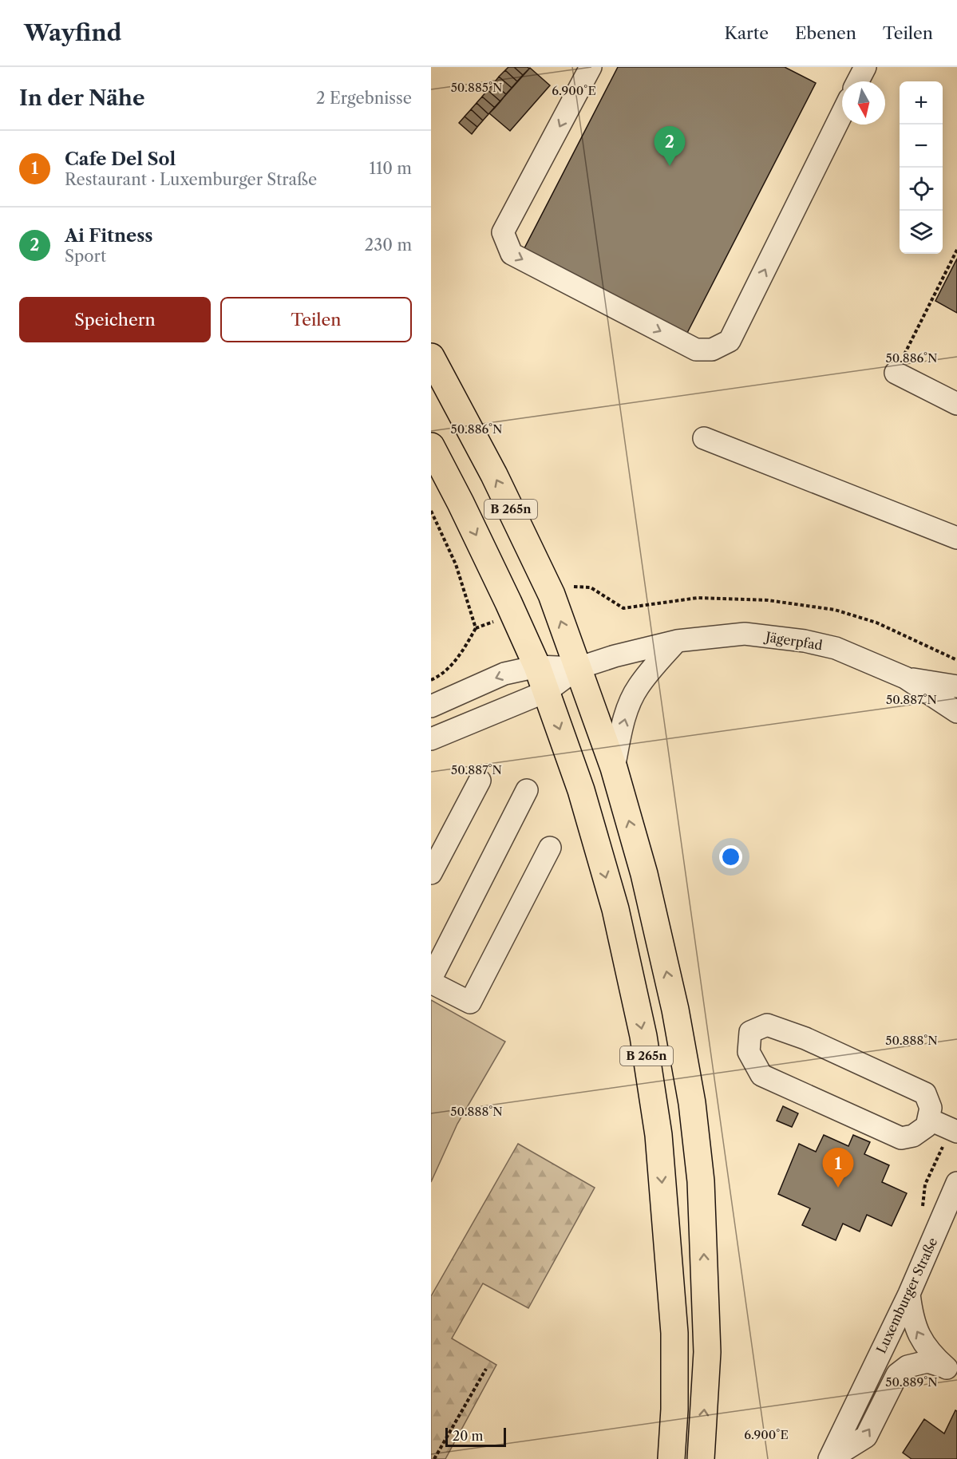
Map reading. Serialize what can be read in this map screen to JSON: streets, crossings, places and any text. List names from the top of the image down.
{
  "streets": {
    "main road": ["B 265n"],
    "street": ["Jägerpfad", "Luxemburger Straße"]
  },
  "crossings": [
    ["B 265n", "Jägerpfad"]
  ],
  "scale_bar": "20 m",
  "north": "bottom",
  "page": {
    "header": "Wayfind",
    "nav": ["Karte", "Ebenen", "Teilen"],
    "heading": ["In der Nähe", "2 Ergebnisse"],
    "map_buttons": ["+", "−"],
    "pins": ["2", "1"],
    "list": [
      {
        "mark": "1",
        "name": "Cafe Del Sol",
        "note": "Restaurant · Luxemburger Straße",
        "value": "110 m"
      },
      {
        "mark": "2",
        "name": "Ai Fitness",
        "note": "Sport",
        "value": "230 m"
      }
    ],
    "buttons": ["Speichern", "Teilen"],
    "scale": "20 m"
  },
  "coordinates": [
    "50.885°N",
    "6.900°E",
    "50.886°N",
    "50.887°N",
    "50.888°N",
    "50.889°N"
  ]
}
